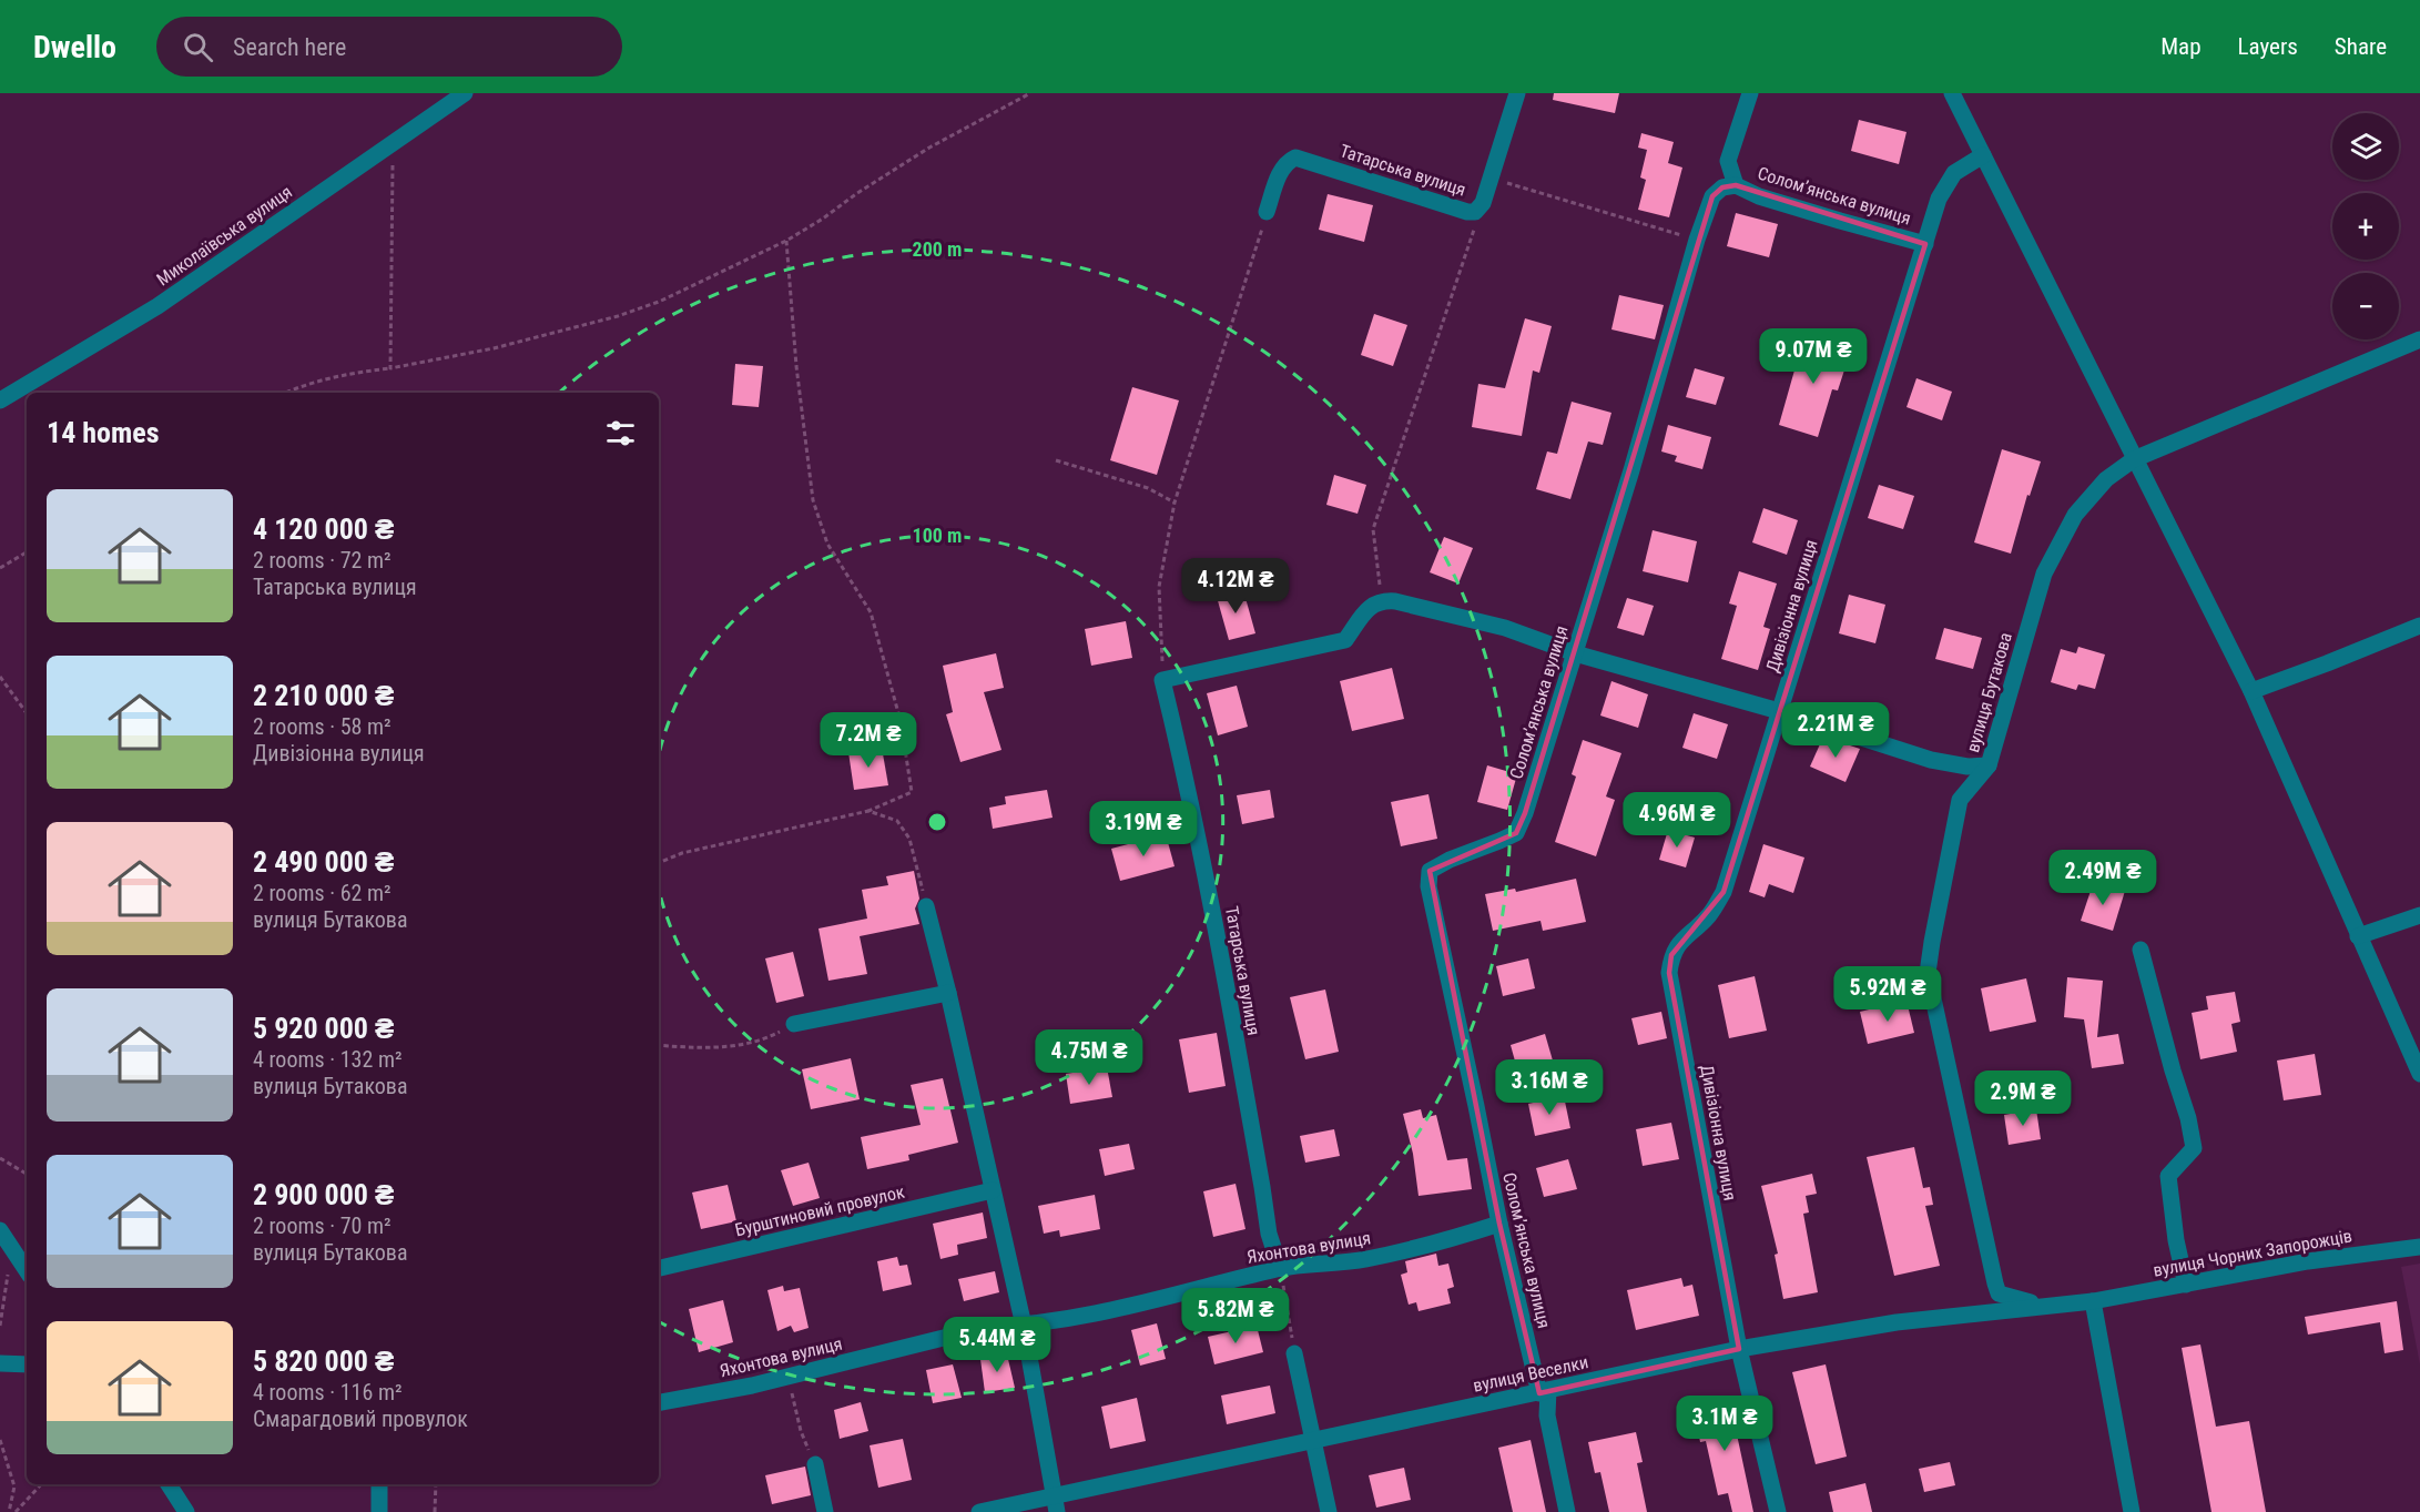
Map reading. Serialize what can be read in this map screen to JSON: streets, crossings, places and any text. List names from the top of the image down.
{
  "streets": {
    "street": [
      "Татарська вулиця",
      "Соломʼянська вулиця",
      "Миколаївська вулиця",
      "Дивізіонна вулиця",
      "вулиця Бутакова",
      "Бурштиновий провулок",
      "Яхонтова вулиця",
      "вулиця Чорних Запорожців",
      "вулиця Веселки"
    ]
  },
  "crossings": [
    ["Татарська вулиця", "Яхонтова вулиця"],
    ["Соломʼянська вулиця", "Дивізіонна вулиця"],
    ["Соломʼянська вулиця", "Яхонтова вулиця"],
    ["Соломʼянська вулиця", "вулиця Веселки"],
    ["Дивізіонна вулиця", "вулиця Веселки"],
    ["вулиця Бутакова", "вулиця Веселки"],
    ["вулиця Чорних Запорожців", "вулиця Веселки"]
  ],
  "page": {
    "header": "Dwello",
    "search": "Search here",
    "nav": ["Map", "Layers", "Share"],
    "map_buttons": ["+", "−"],
    "price": [
      "9.07M ₴",
      "4.12M ₴",
      "2.21M ₴",
      "7.2M ₴",
      "4.96M ₴",
      "3.19M ₴",
      "2.49M ₴",
      "5.92M ₴",
      "4.75M ₴",
      "3.16M ₴",
      "2.9M ₴",
      "5.82M ₴",
      "5.44M ₴",
      "3.1M ₴"
    ],
    "heading": "14 homes",
    "list": [
      {
        "name": "4 120 000 ₴",
        "note": "2 rooms · 72 m² · Татарська вулиця"
      },
      {
        "name": "2 210 000 ₴",
        "note": "2 rooms · 58 m² · Дивізіонна вулиця"
      },
      {
        "name": "2 490 000 ₴",
        "note": "2 rooms · 62 m² · вулиця Бутакова"
      },
      {
        "name": "5 920 000 ₴",
        "note": "4 rooms · 132 m² · вулиця Бутакова"
      },
      {
        "name": "2 900 000 ₴",
        "note": "2 rooms · 70 m² · вулиця Бутакова"
      },
      {
        "name": "5 820 000 ₴",
        "note": "4 rooms · 116 m² · Смарагдовий провулок"
      }
    ]
  },
  "rings": ["200 m", "100 m"]
}
